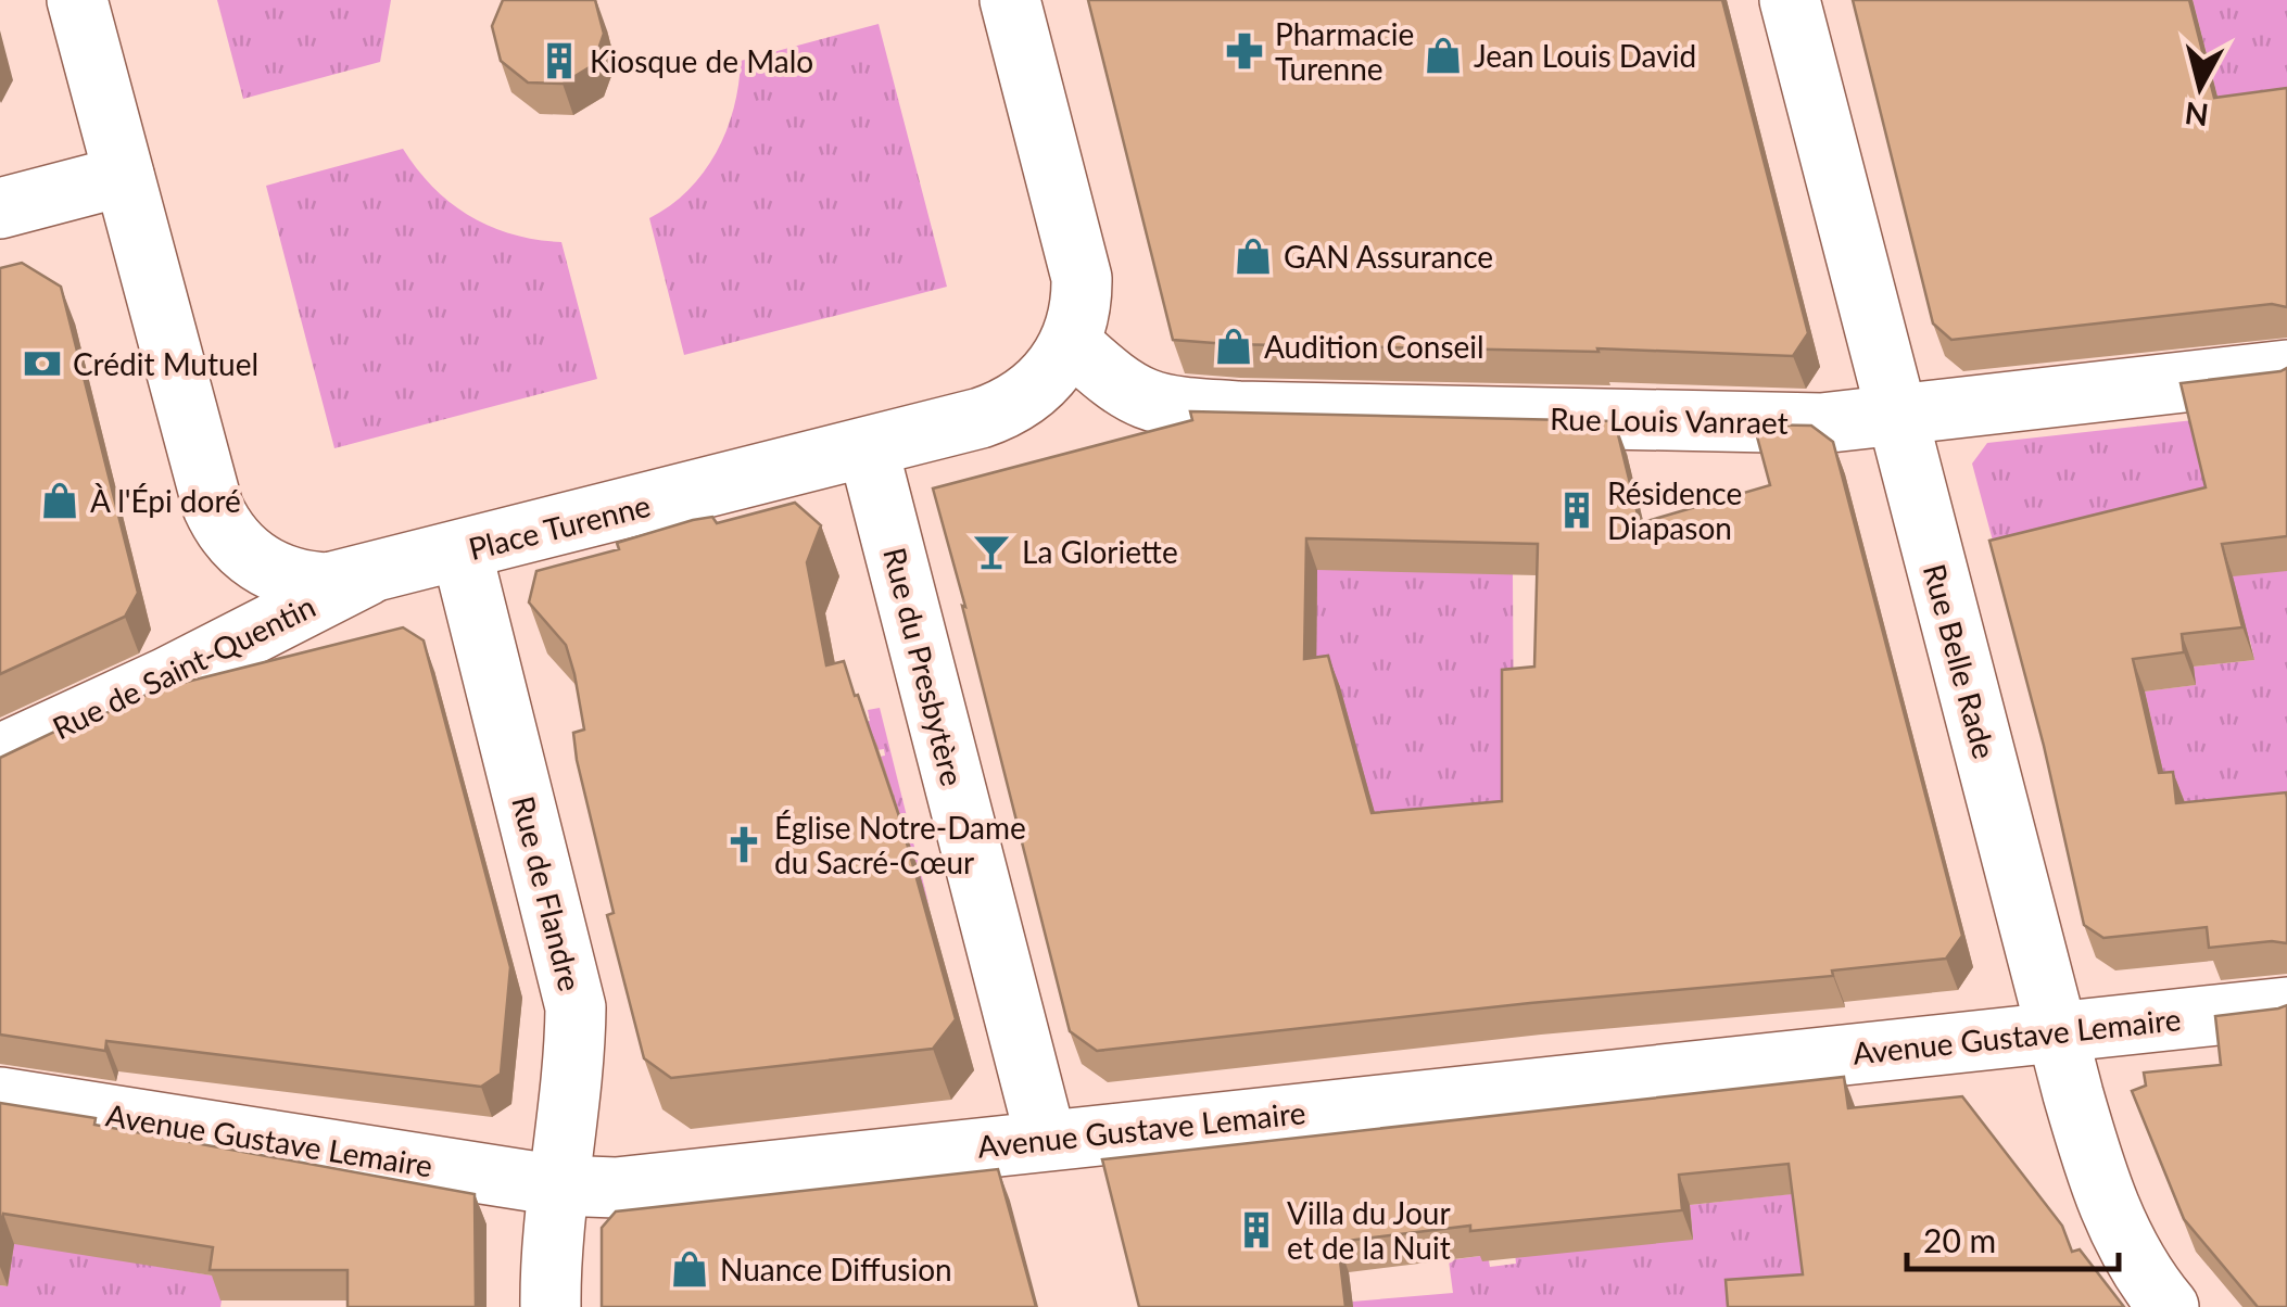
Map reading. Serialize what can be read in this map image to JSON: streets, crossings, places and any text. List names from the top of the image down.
{
  "streets": {
    "street": [
      "Rue Louis Vanraet",
      "Place Turenne",
      "Rue Belle Rade",
      "Rue de Saint-Quentin",
      "Rue du Presbytère",
      "Rue de Flandre",
      "Avenue Gustave Lemaire"
    ]
  },
  "crossings": [
    ["Rue Louis Vanraet", "Place Turenne"],
    ["Rue Louis Vanraet", "Rue Belle Rade"],
    ["Place Turenne", "Rue de Saint-Quentin"],
    ["Place Turenne", "Rue du Presbytère"],
    ["Place Turenne", "Rue de Flandre"],
    ["Rue Belle Rade", "Avenue Gustave Lemaire"],
    ["Rue du Presbytère", "Avenue Gustave Lemaire"],
    ["Rue de Flandre", "Avenue Gustave Lemaire"]
  ],
  "places": {
    "pharmacy": ["Pharmacie Turenne"],
    "shop": [
      "Jean Louis David",
      "GAN Assurance",
      "Audition Conseil",
      "À l'Épi doré",
      "Nuance Diffusion"
    ],
    "building": ["Kiosque de Malo", "Résidence Diapason", "Villa du Jour et de la Nuit"],
    "bank": ["Crédit Mutuel"],
    "bar": ["La Gloriette"],
    "church": ["Église Notre-Dame du Sacré-Cœur"]
  },
  "scale_bar": "20 m",
  "north": "bottom"
}
